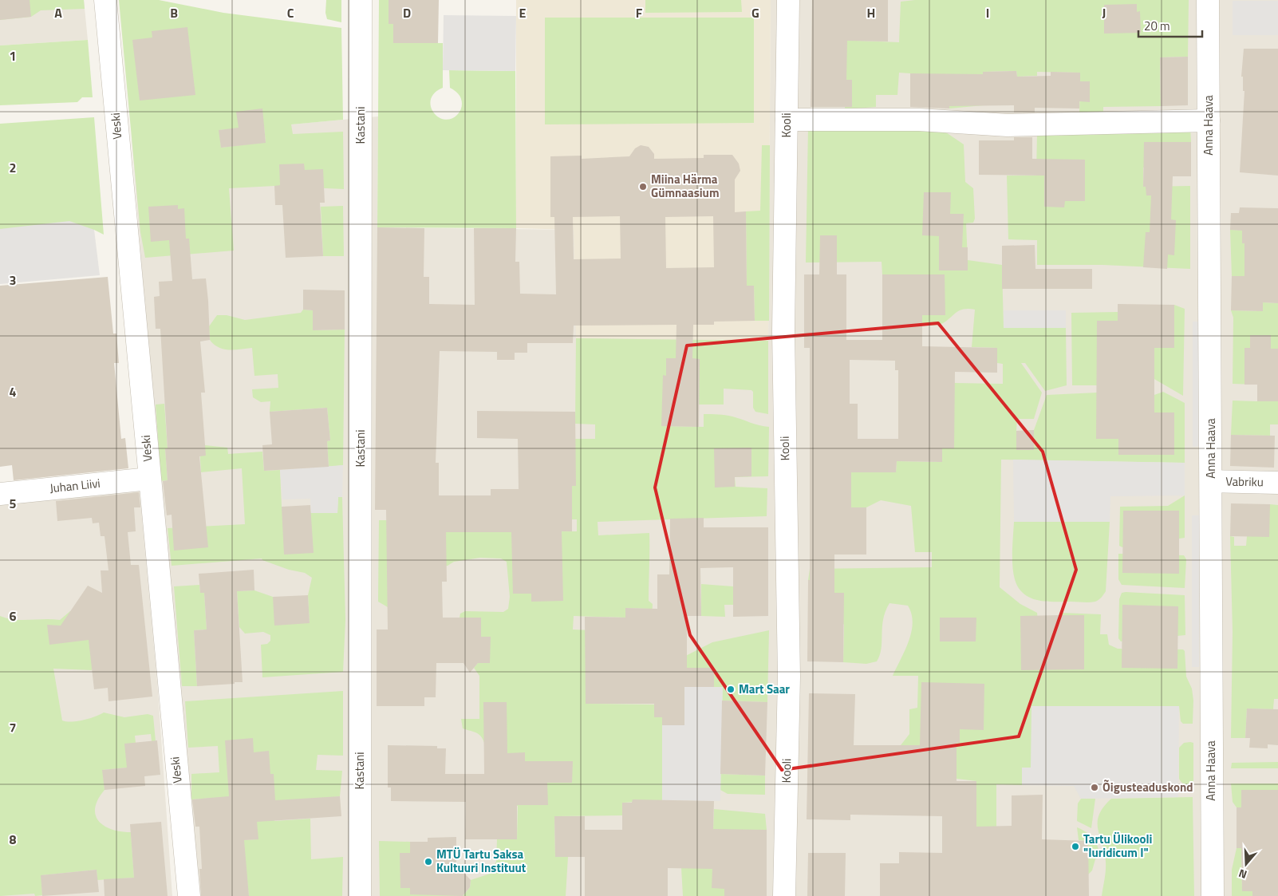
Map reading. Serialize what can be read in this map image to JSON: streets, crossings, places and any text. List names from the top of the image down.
{
  "streets": {
    "street": [
      "Kastani",
      "Kooli",
      "Anna Haava",
      "Veski",
      "Vabriku",
      "Juhan Liivi"
    ]
  },
  "crossings": [
    ["Anna Haava", "Vabriku"],
    ["Veski", "Juhan Liivi"]
  ],
  "places": [
    "Miina Härma Gümnaasium",
    "Mart Saar",
    "Õigusteaduskond",
    "Tartu Ülikooli \"Iuridicum I\"",
    "MTÜ Tartu Saksa Kultuuri Instituut"
  ],
  "scale_bar": "20 m",
  "north": "bottom",
  "grid": {
    "columns": [
      "A",
      "B",
      "C",
      "D",
      "E",
      "F",
      "G",
      "H",
      "I",
      "J"
    ],
    "rows": [
      "1",
      "2",
      "3",
      "4",
      "5",
      "6",
      "7",
      "8"
    ]
  }
}
